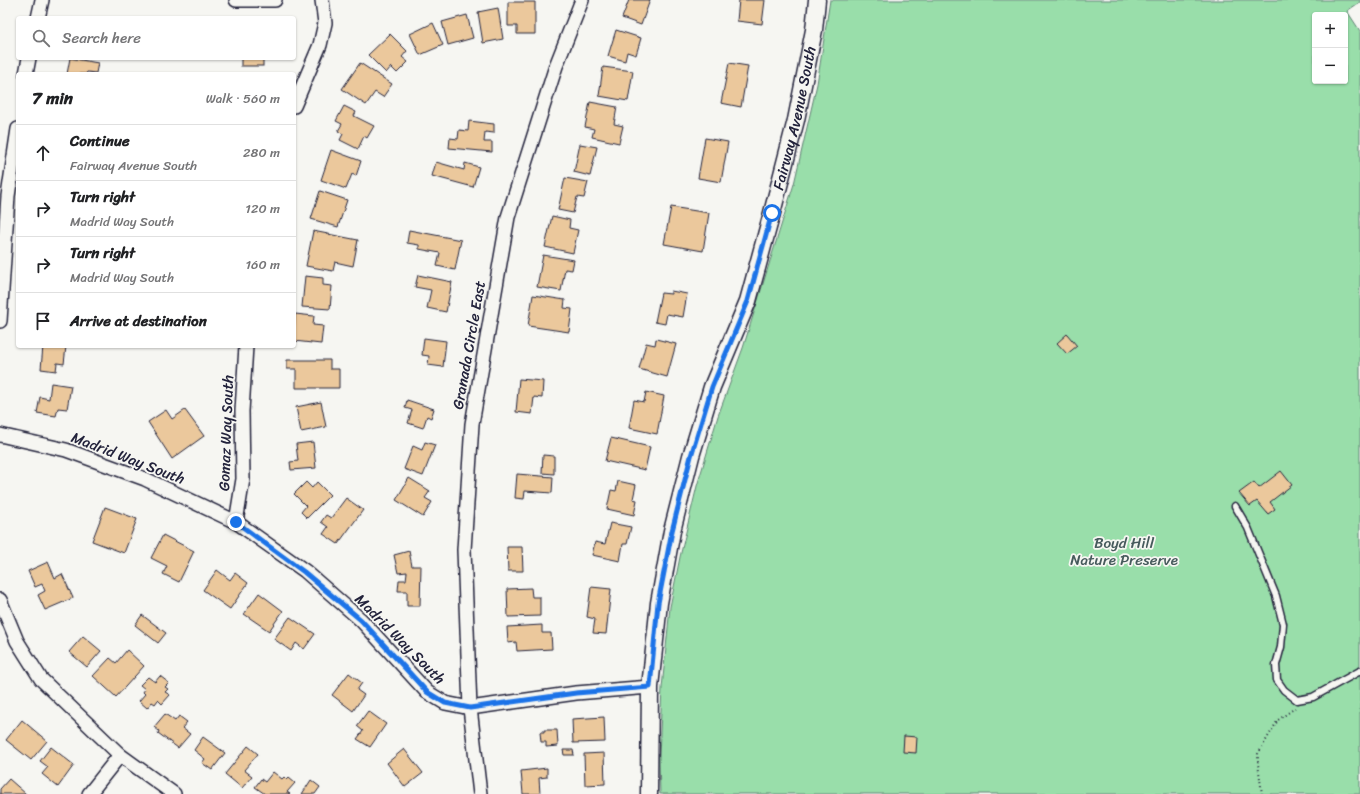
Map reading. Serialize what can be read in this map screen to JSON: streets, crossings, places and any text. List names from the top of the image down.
{
  "streets": {
    "street": [
      "Fairway Avenue South",
      "Granada Circle East",
      "Gomaz Way South",
      "Madrid Way South"
    ]
  },
  "crossings": [
    ["Fairway Avenue South", "Madrid Way South"],
    ["Granada Circle East", "Madrid Way South"],
    ["Gomaz Way South", "Madrid Way South"]
  ],
  "parks": ["Boyd Hill Nature Preserve"],
  "page": {
    "map_buttons": ["+", "−"],
    "search": "Search here",
    "heading": ["7 min", "Walk · 560 m"],
    "list": [
      ["Continue", "Fairway Avenue South", "280 m"],
      ["Turn right", "Madrid Way South", "120 m"],
      ["Turn right", "Madrid Way South", "160 m"],
      "Arrive at destination"
    ]
  }
}
